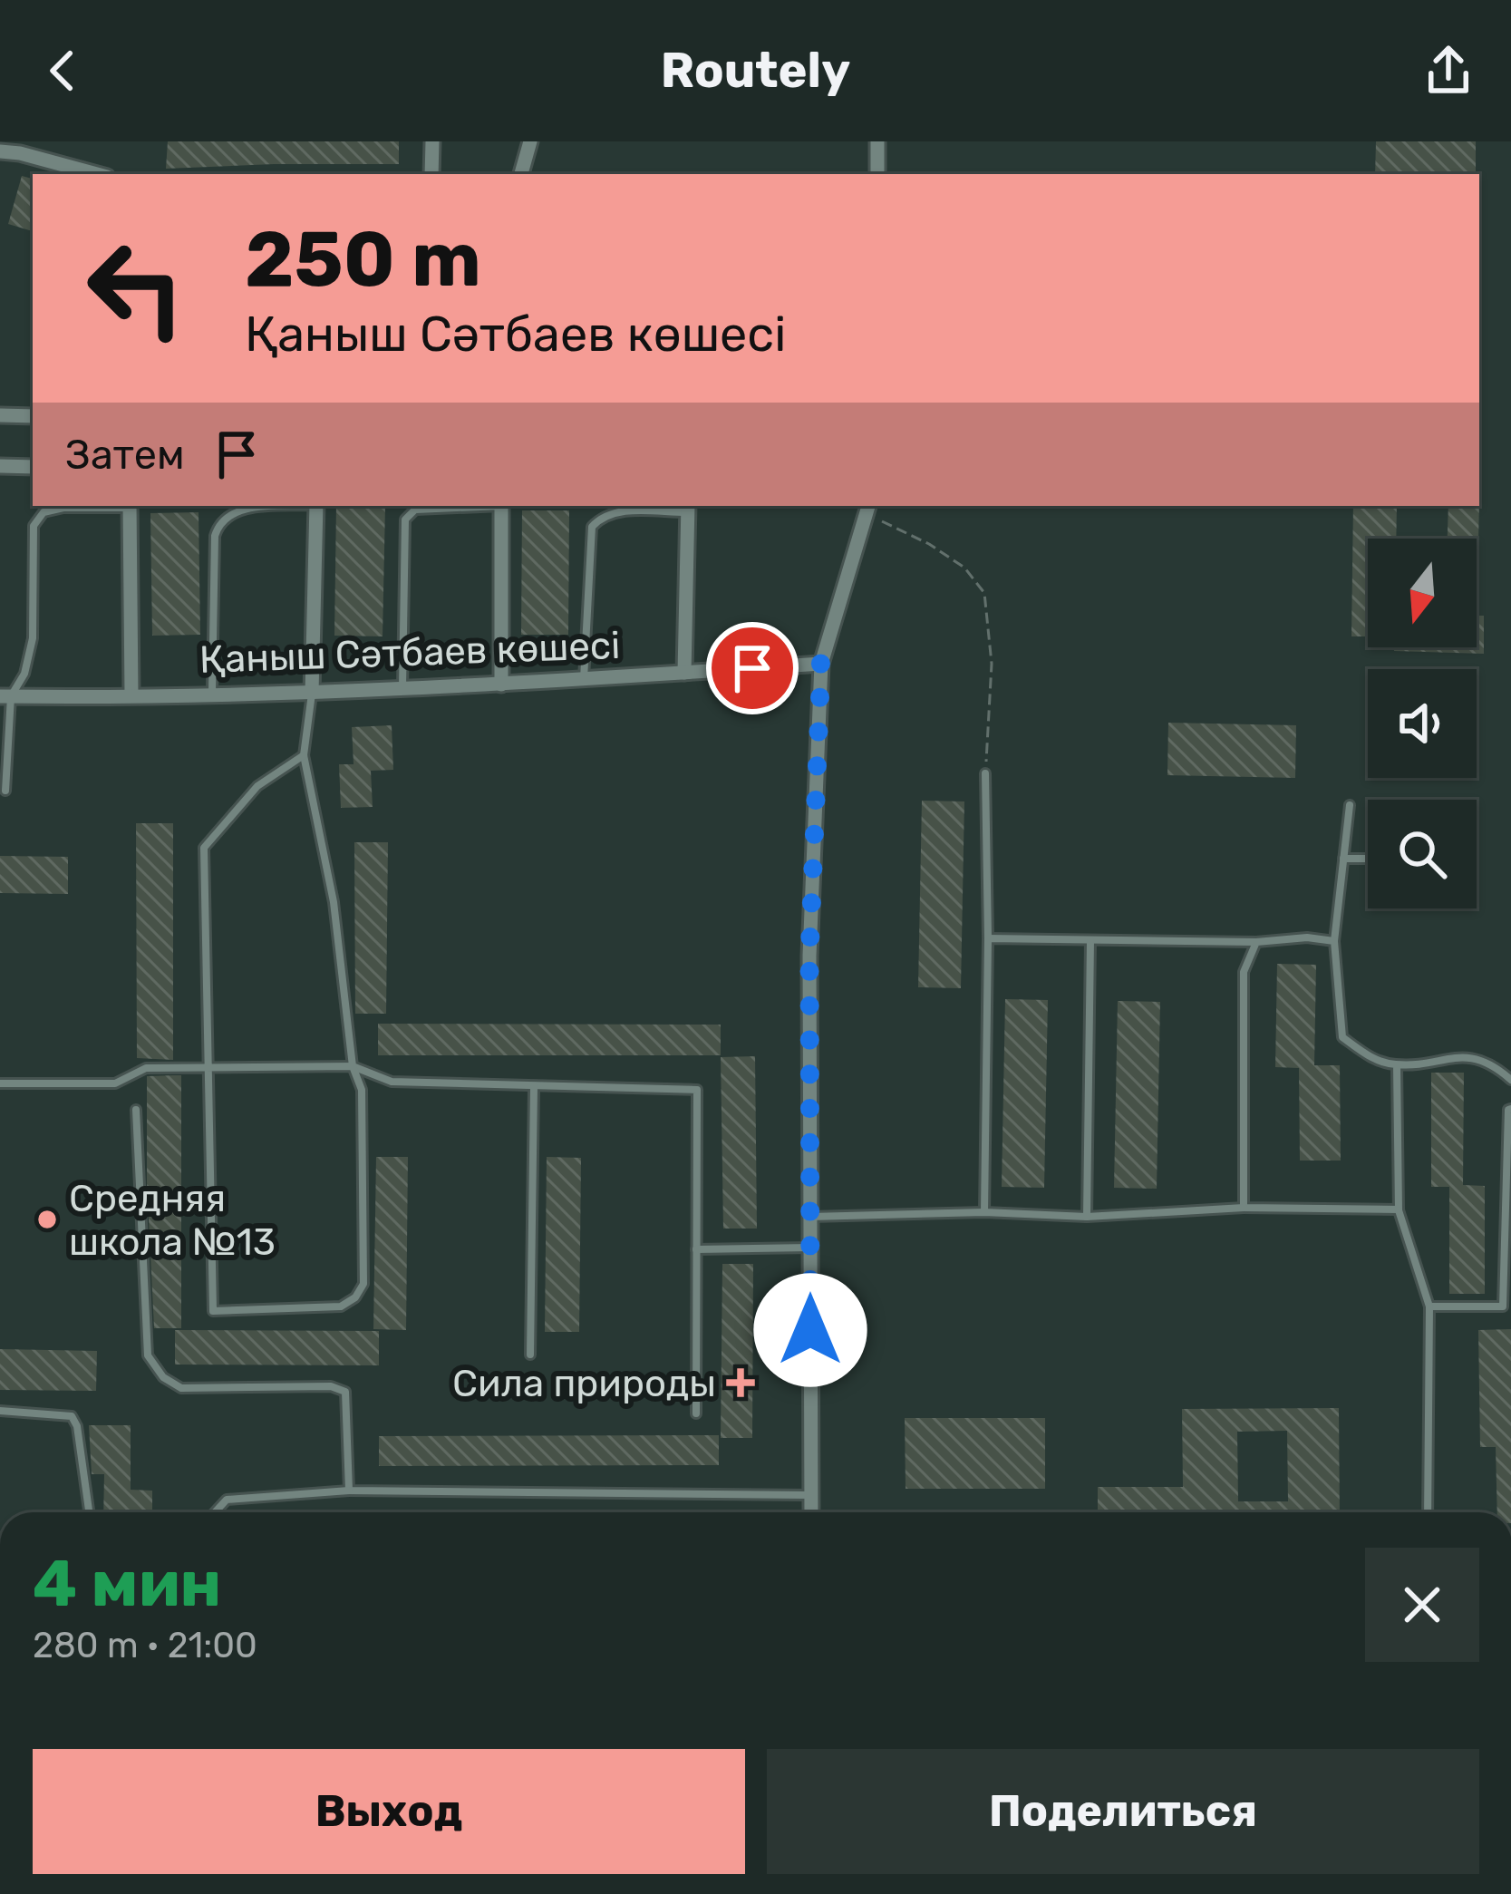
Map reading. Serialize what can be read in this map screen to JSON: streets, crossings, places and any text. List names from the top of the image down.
{
  "streets": {
    "street": ["Қаныш Сәтбаев көшесі"]
  },
  "places": {
    "other": ["Средняя школа №13"],
    "health": ["Сила природы"]
  },
  "north": "bottom",
  "page": {
    "header": "Routely",
    "turn": ["250 m", "Қаныш Сәтбаев көшесі"],
    "then": "Затем",
    "heading": ["4 мин", "280 m · 21:00"],
    "buttons": ["Выход", "Поделиться"]
  }
}
